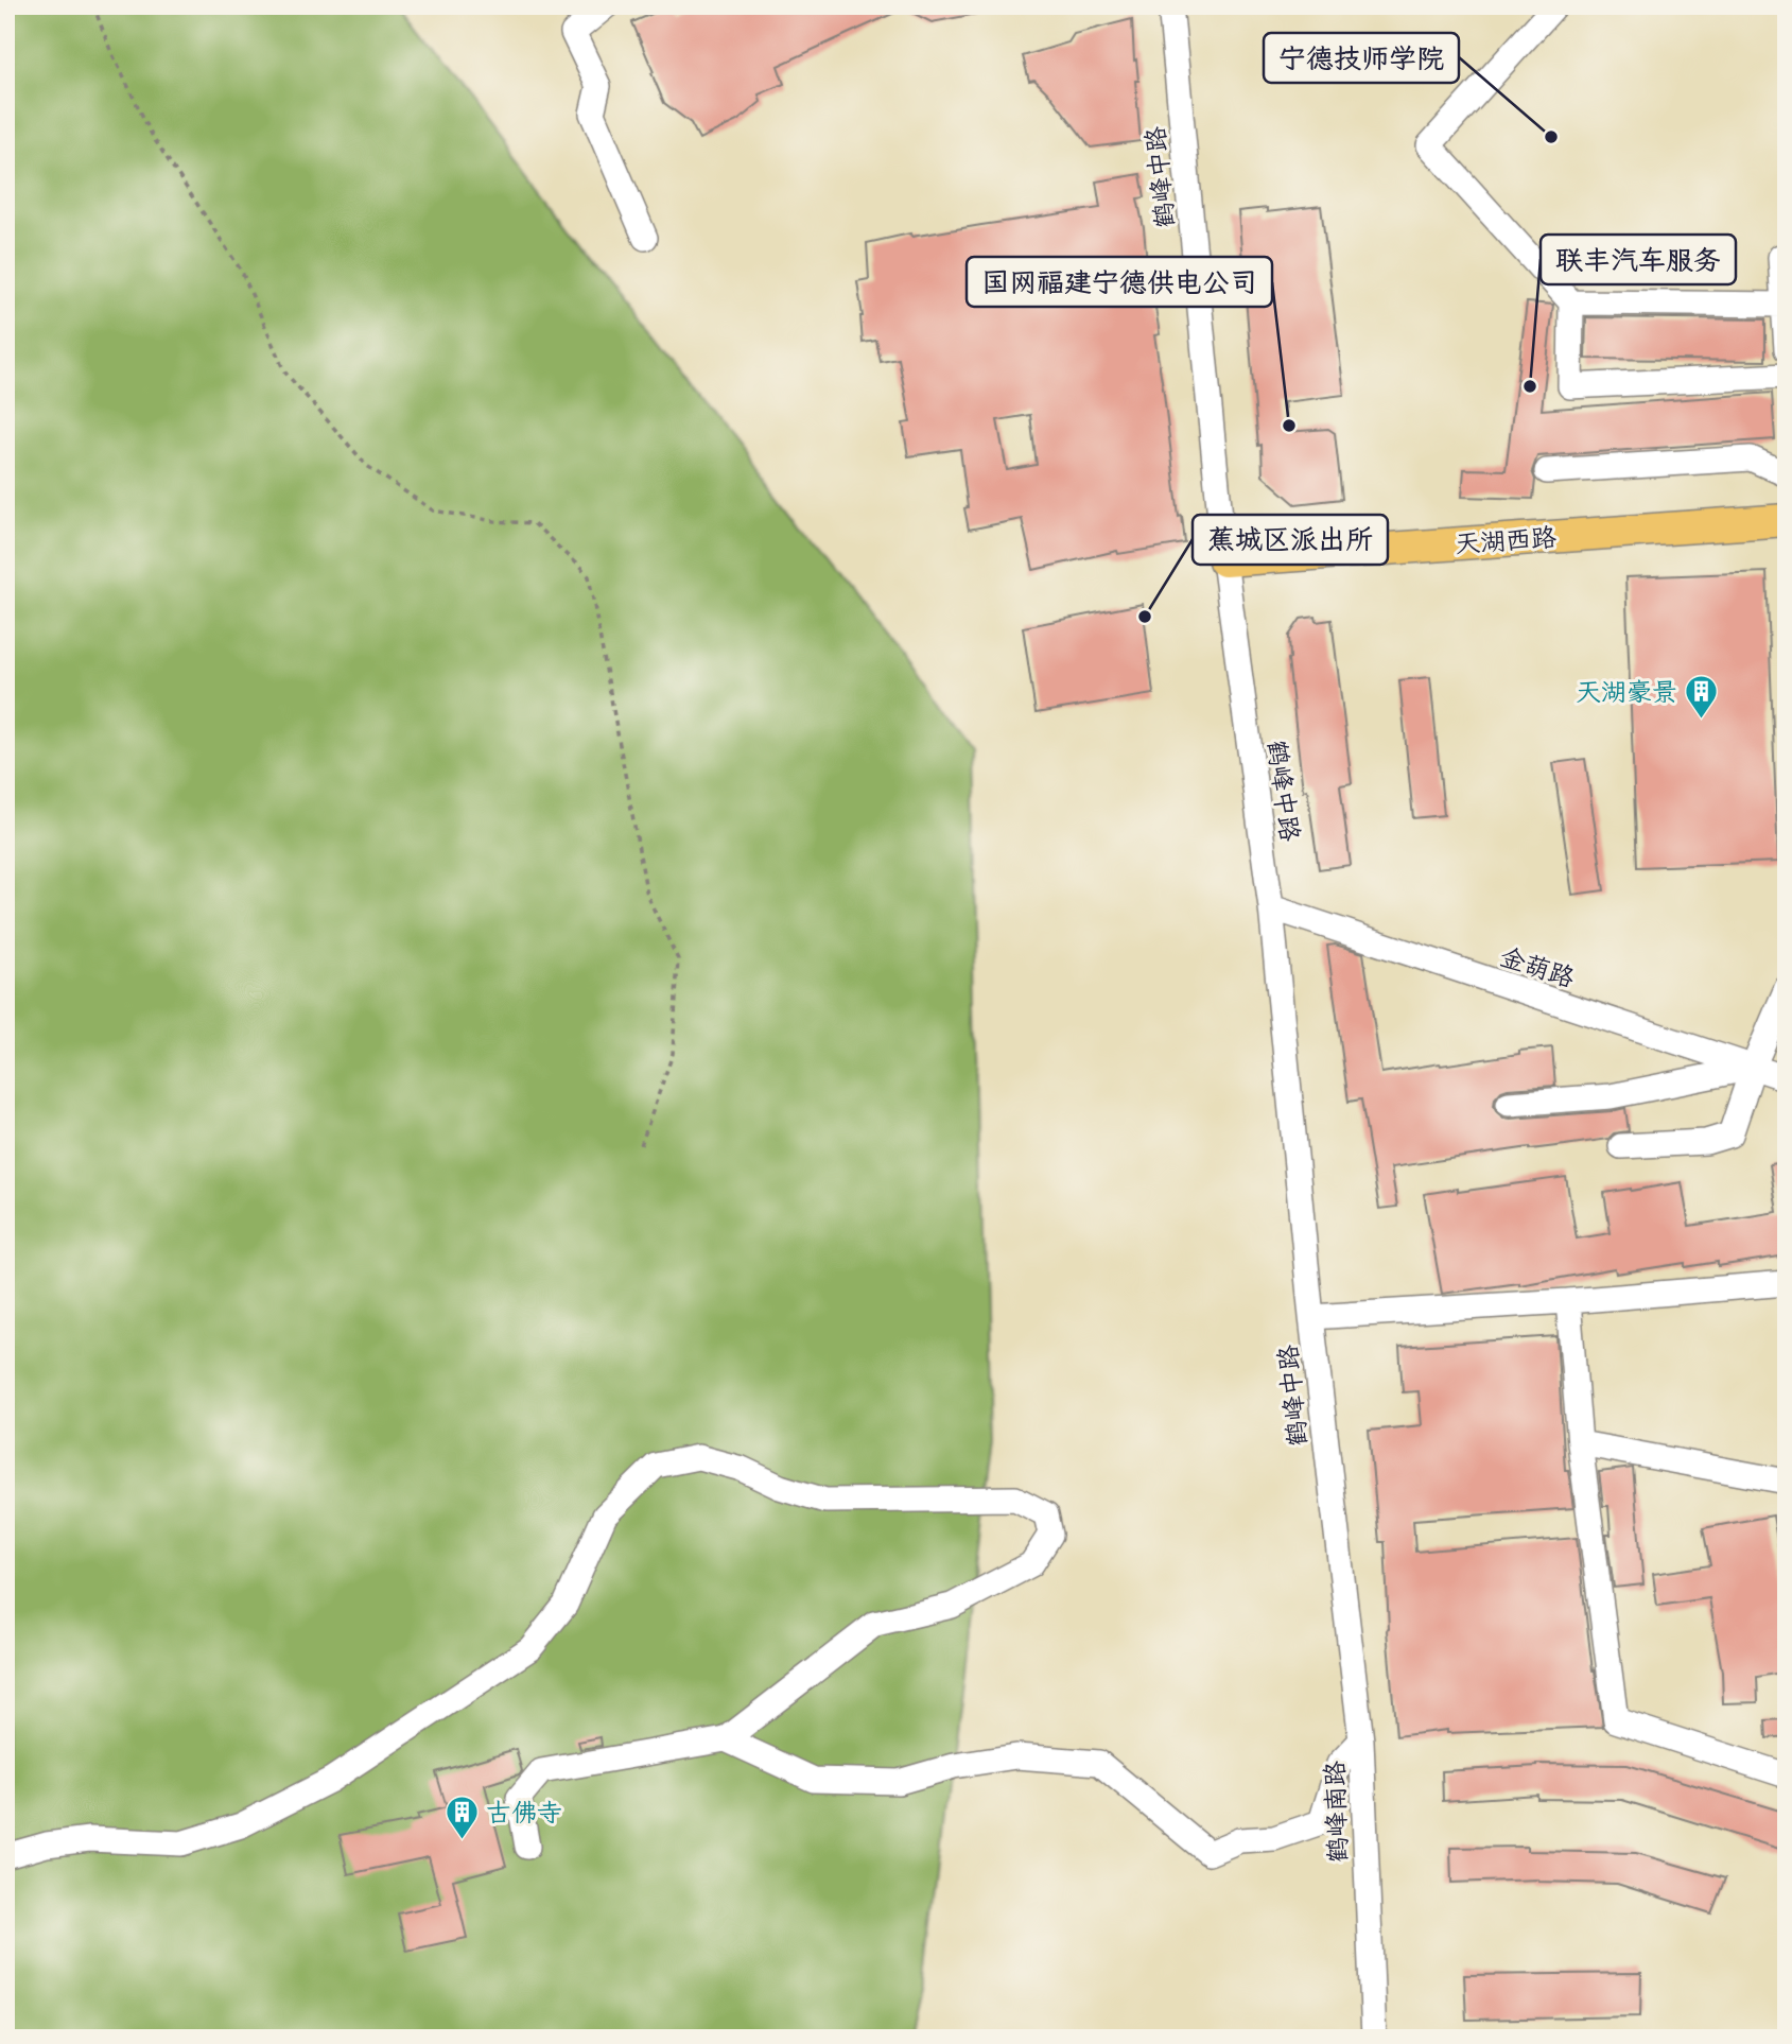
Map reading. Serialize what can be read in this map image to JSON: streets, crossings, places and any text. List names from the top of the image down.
{
  "streets": {
    "main road": ["天湖西路"],
    "street": ["鹤峰中路", "金葫路", "鹤峰南路"]
  },
  "crossings": [
    ["鹤峰中路", "天湖西路"],
    ["鹤峰中路", "金葫路"],
    ["鹤峰中路", "鹤峰南路"]
  ],
  "places": {
    "other": [
      "宁德技师学院",
      "联丰汽车服务",
      "国网福建宁德供电公司",
      "蕉城区派出所"
    ],
    "building": ["天湖豪景", "古佛寺"]
  }
}
